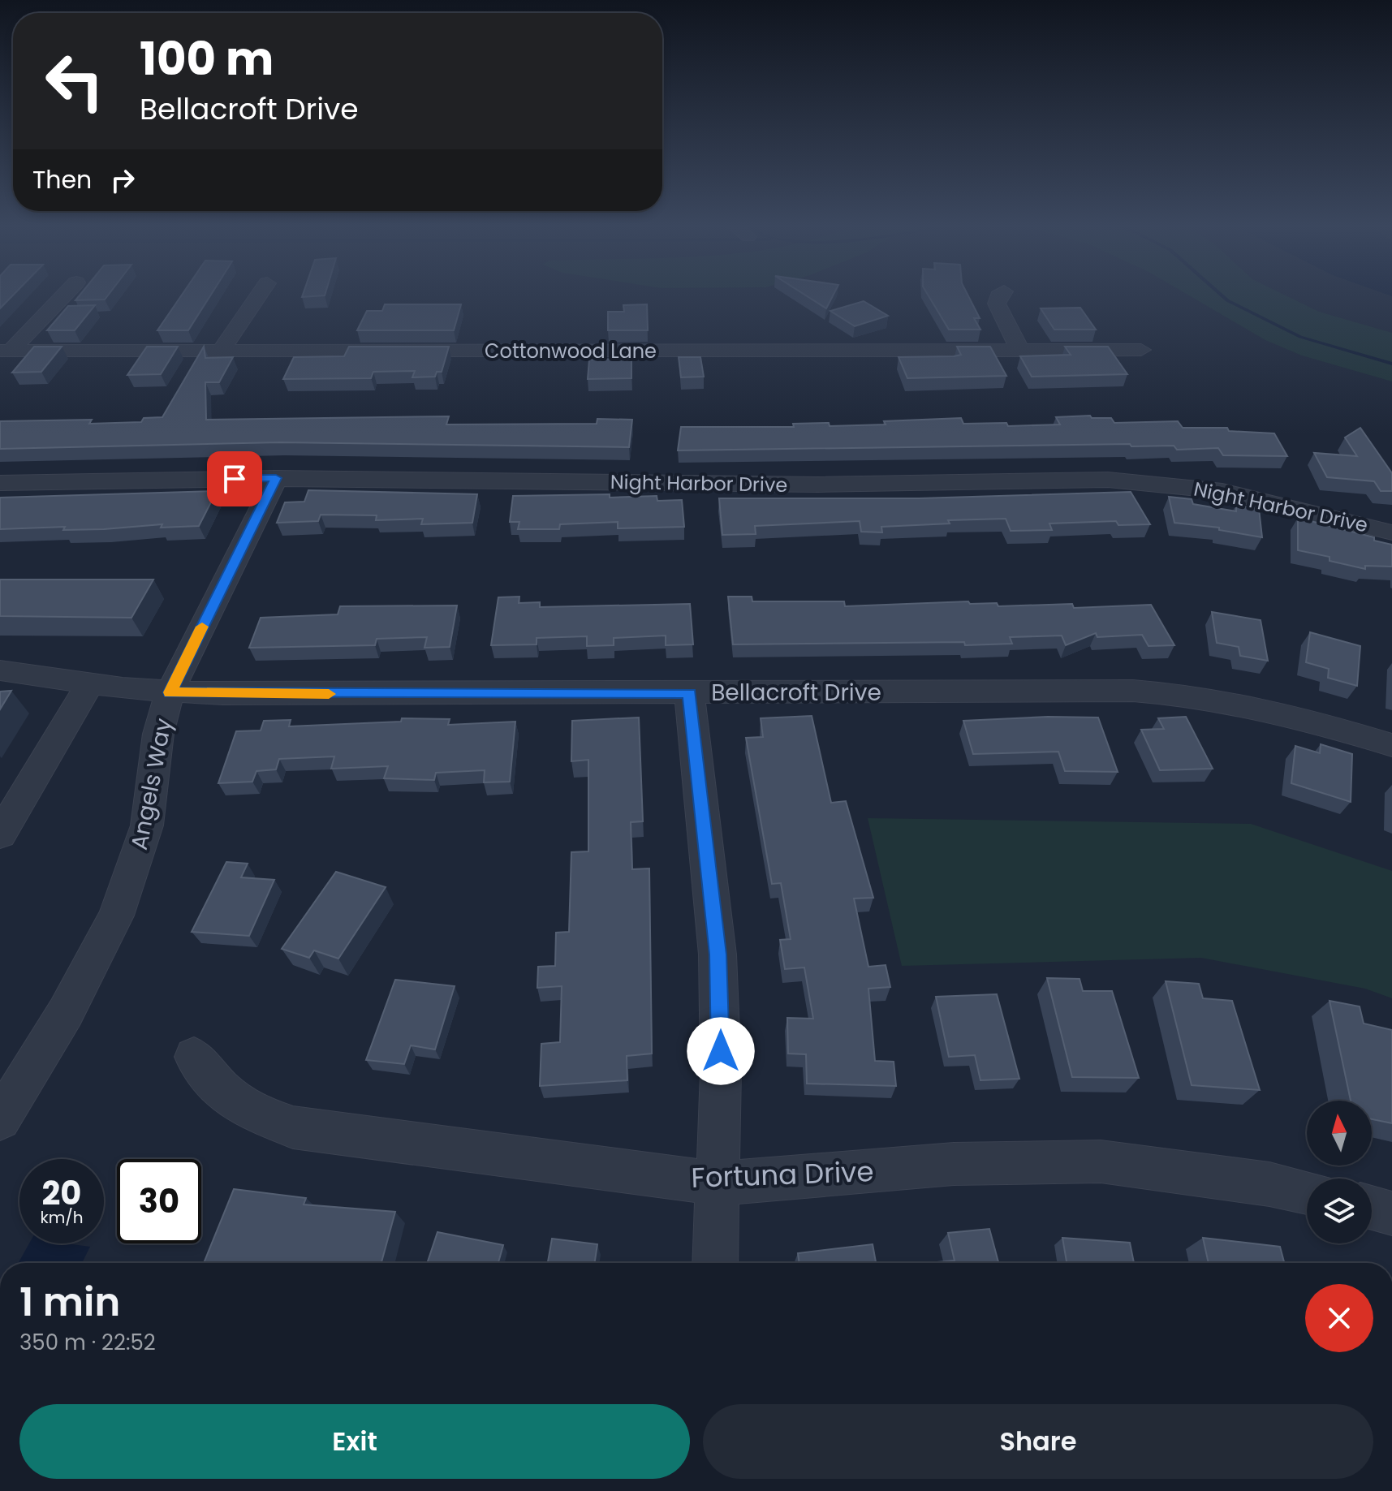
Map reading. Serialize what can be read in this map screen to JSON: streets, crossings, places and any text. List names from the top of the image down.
{
  "streets": {
    "street": [
      "Cottonwood Lane",
      "Night Harbor Drive",
      "Bellacroft Drive",
      "Angels Way",
      "Fortuna Drive"
    ]
  },
  "crossings": [
    ["Night Harbor Drive", "Angels Way"],
    ["Bellacroft Drive", "Angels Way"]
  ],
  "north": "top",
  "page": {
    "turn": ["100 m", "Bellacroft Drive"],
    "then": "Then",
    "speed": "20 km/h",
    "limit": "30",
    "heading": ["1 min", "350 m · 22:52"],
    "buttons": ["Exit", "Share"]
  }
}
